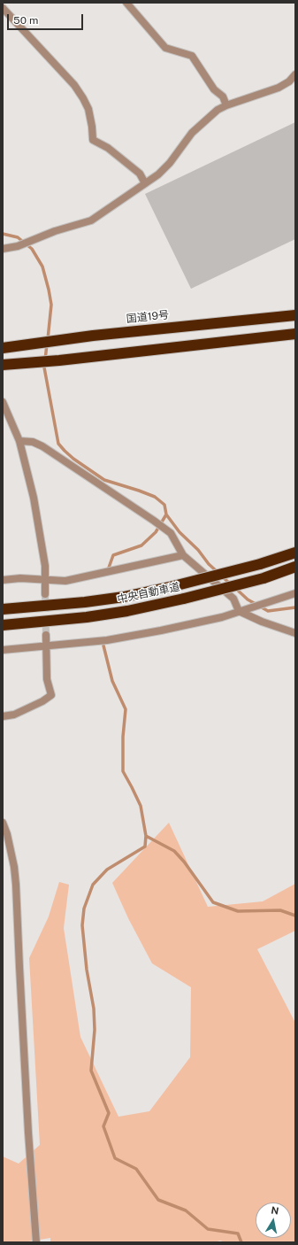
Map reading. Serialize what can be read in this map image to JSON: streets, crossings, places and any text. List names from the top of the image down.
{
  "streets": {
    "highway": ["国道19号", "中央自動車道"]
  },
  "scale_bar": "50 m",
  "north": "top"
}
